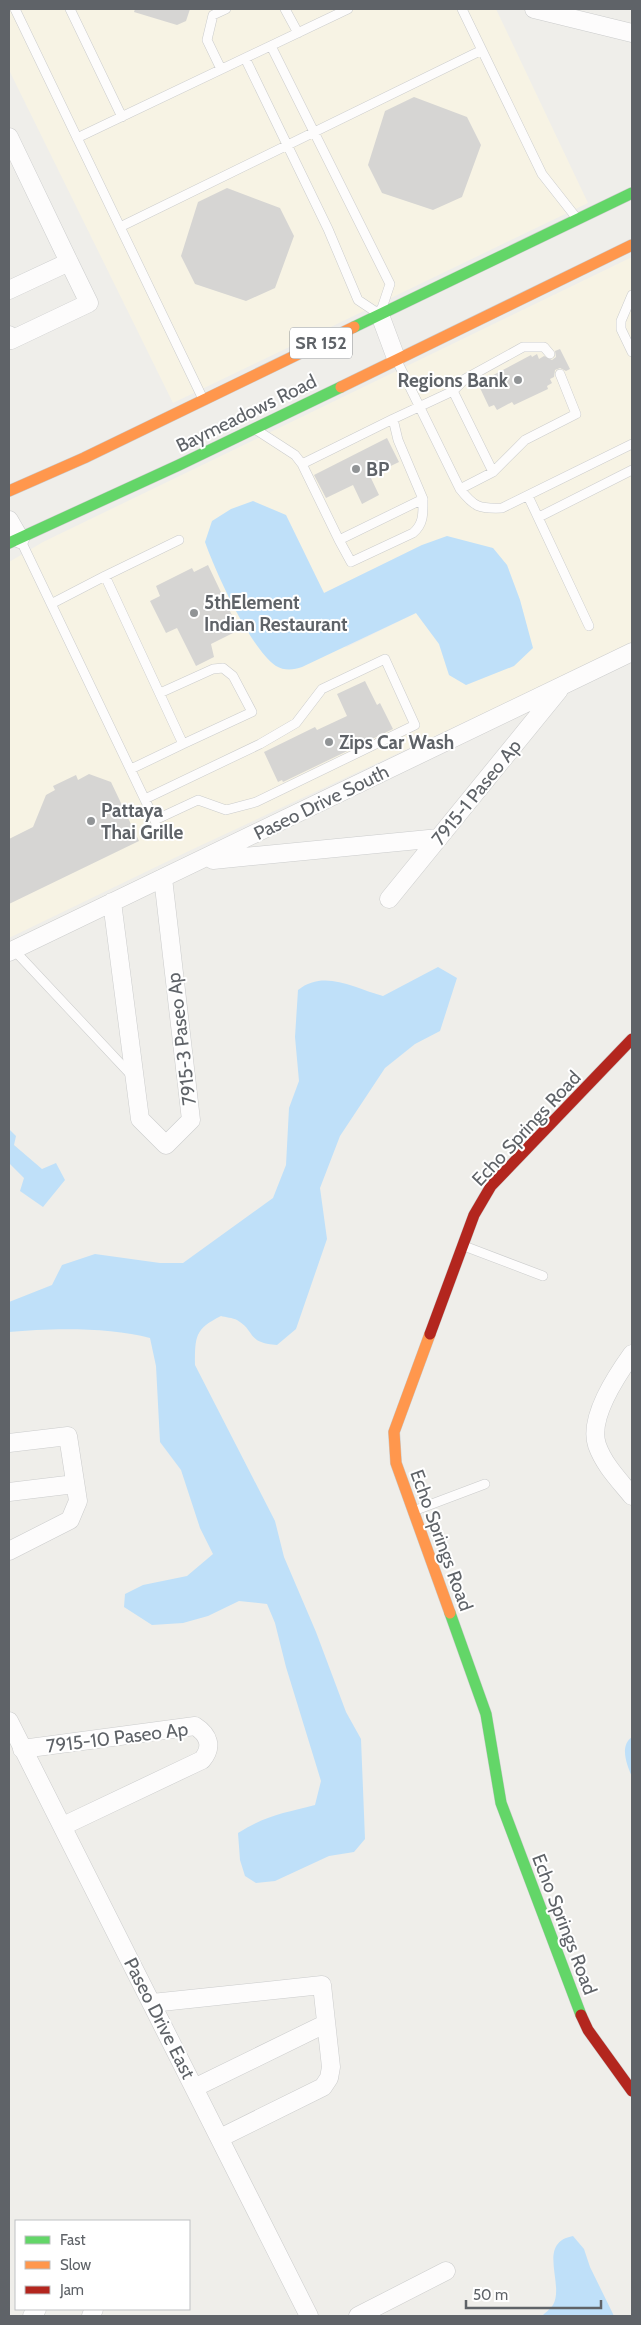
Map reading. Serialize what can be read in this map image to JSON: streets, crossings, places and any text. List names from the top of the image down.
{
  "streets": {
    "main road": ["SR 152", "Baymeadows Road", "Echo Springs Road"],
    "street": [
      "7915-1 Paseo Ap",
      "Paseo Drive South",
      "7915-3 Paseo Ap",
      "7915-10 Paseo Ap",
      "Paseo Drive East"
    ]
  },
  "crossings": [
    ["7915-1 Paseo Ap", "Paseo Drive South"],
    ["Paseo Drive South", "7915-3 Paseo Ap"],
    ["7915-10 Paseo Ap", "Paseo Drive East"]
  ],
  "places": [
    "Regions Bank",
    "BP",
    "5thElement Indian Restaurant",
    "Zips Car Wash",
    "Pattaya Thai Grille"
  ],
  "legend": ["Fast", "Slow", "Jam"],
  "scale_bar": "50 m"
}
